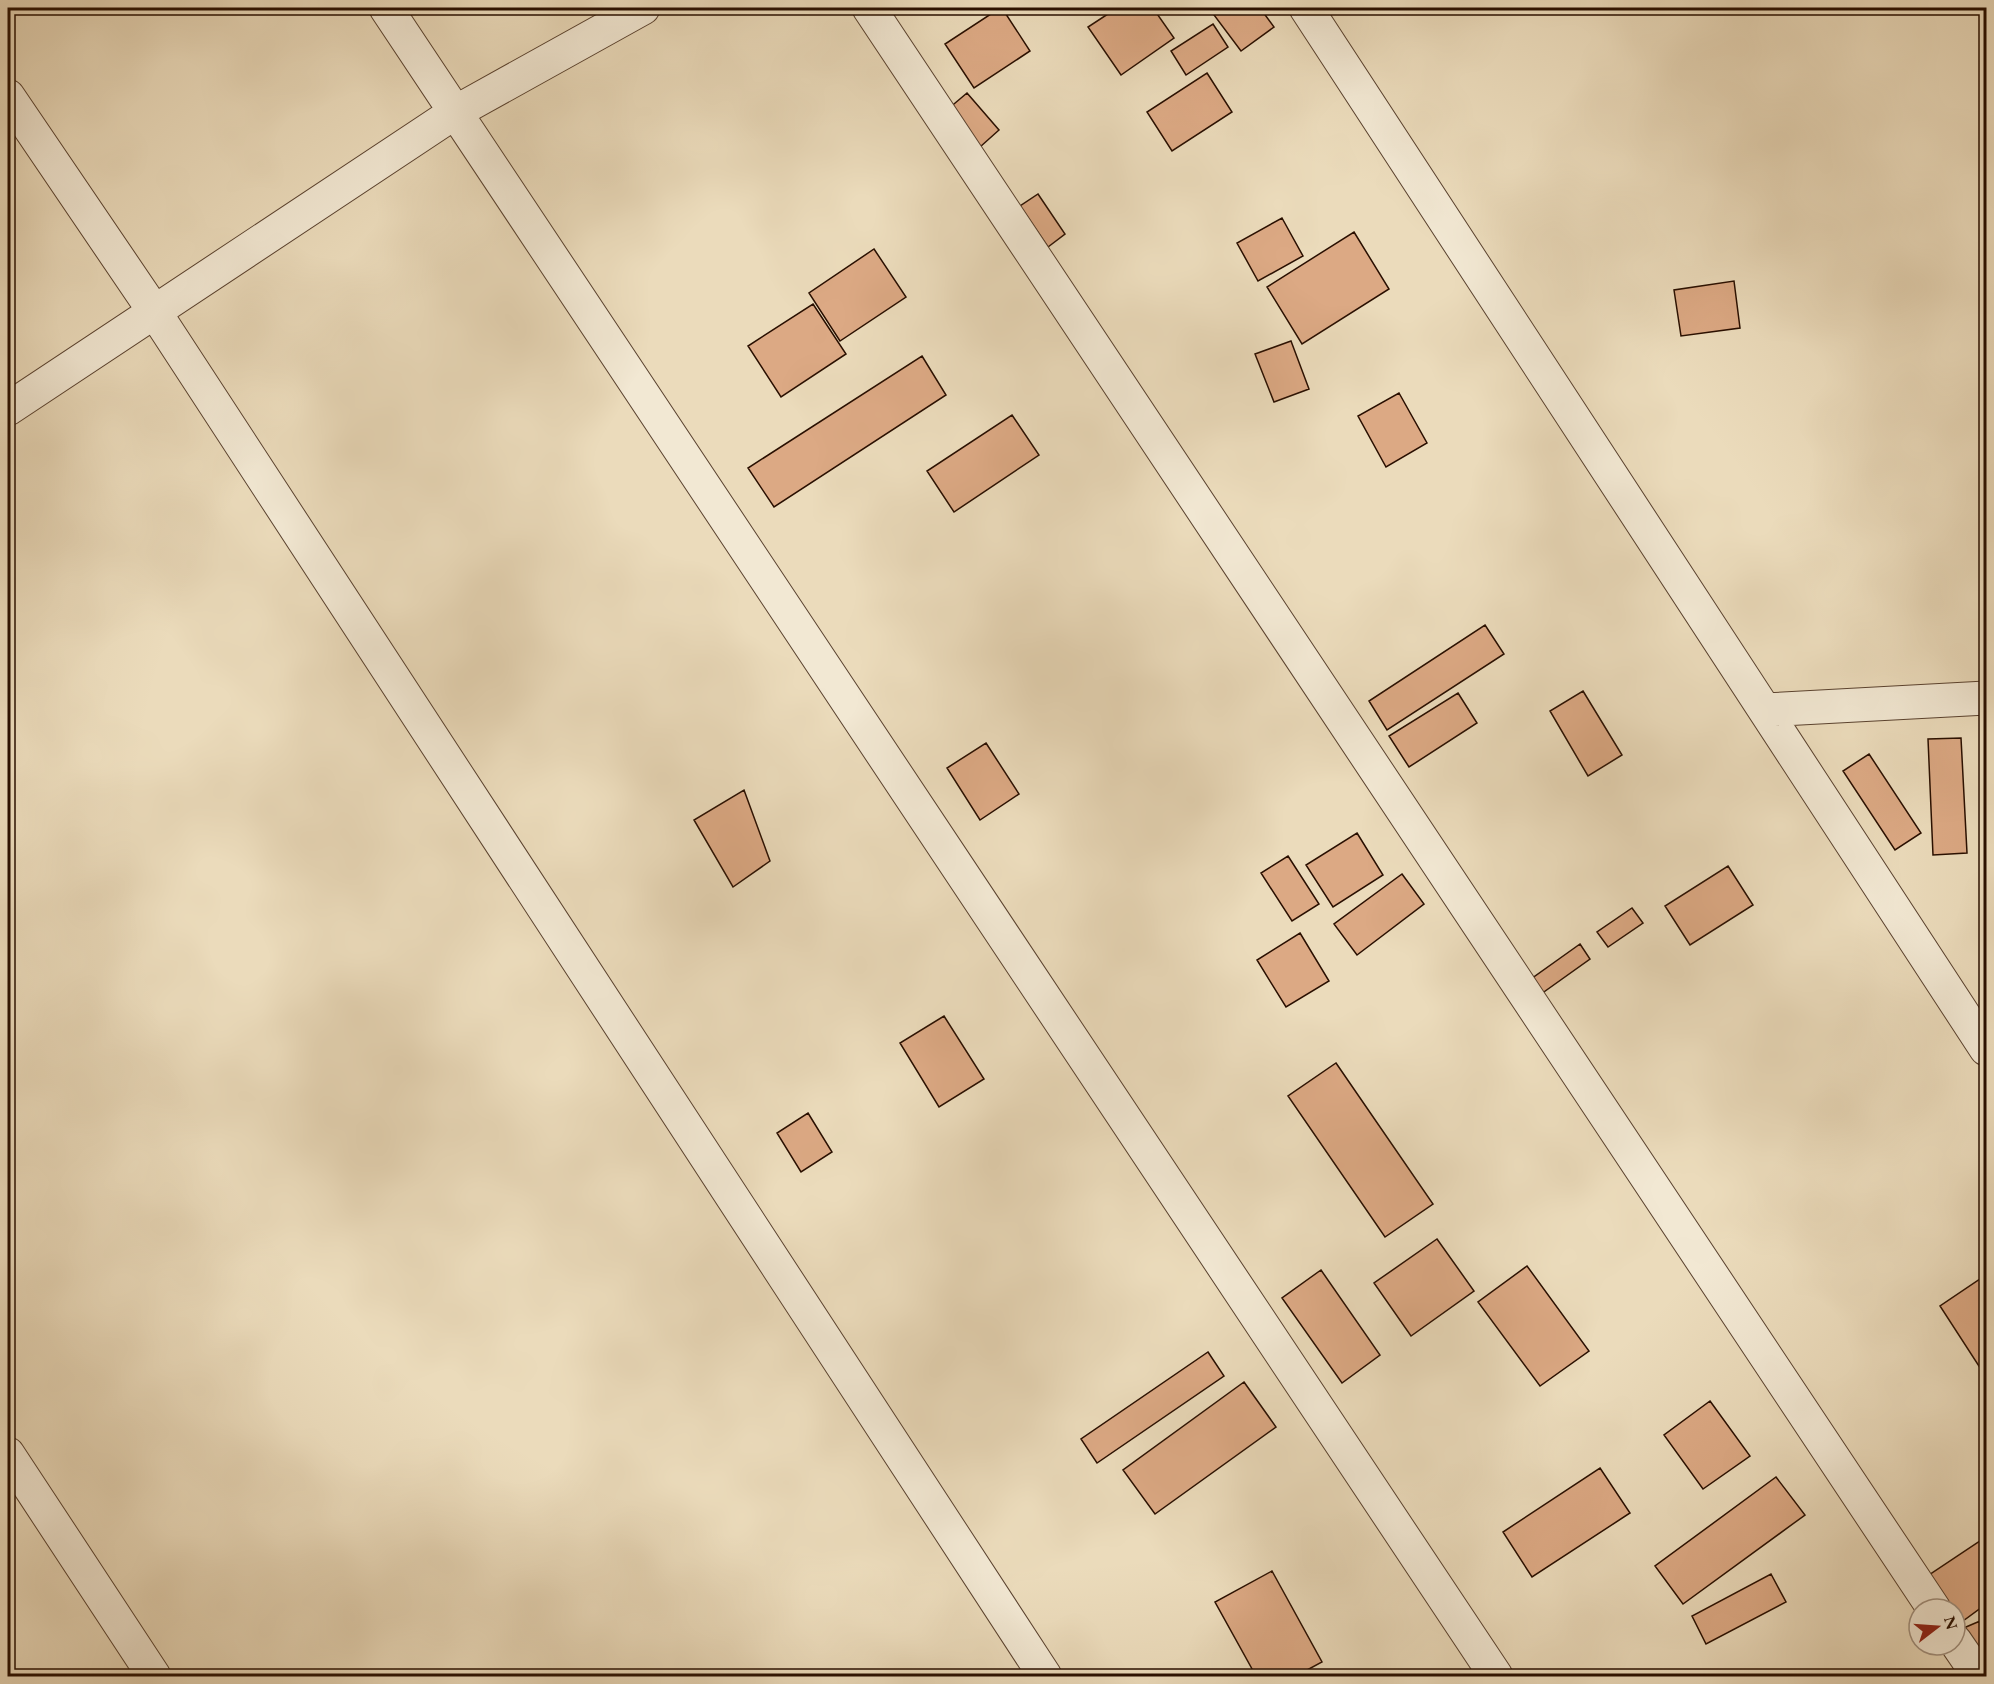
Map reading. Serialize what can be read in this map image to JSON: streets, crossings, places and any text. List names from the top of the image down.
{
  "north": "right"
}
